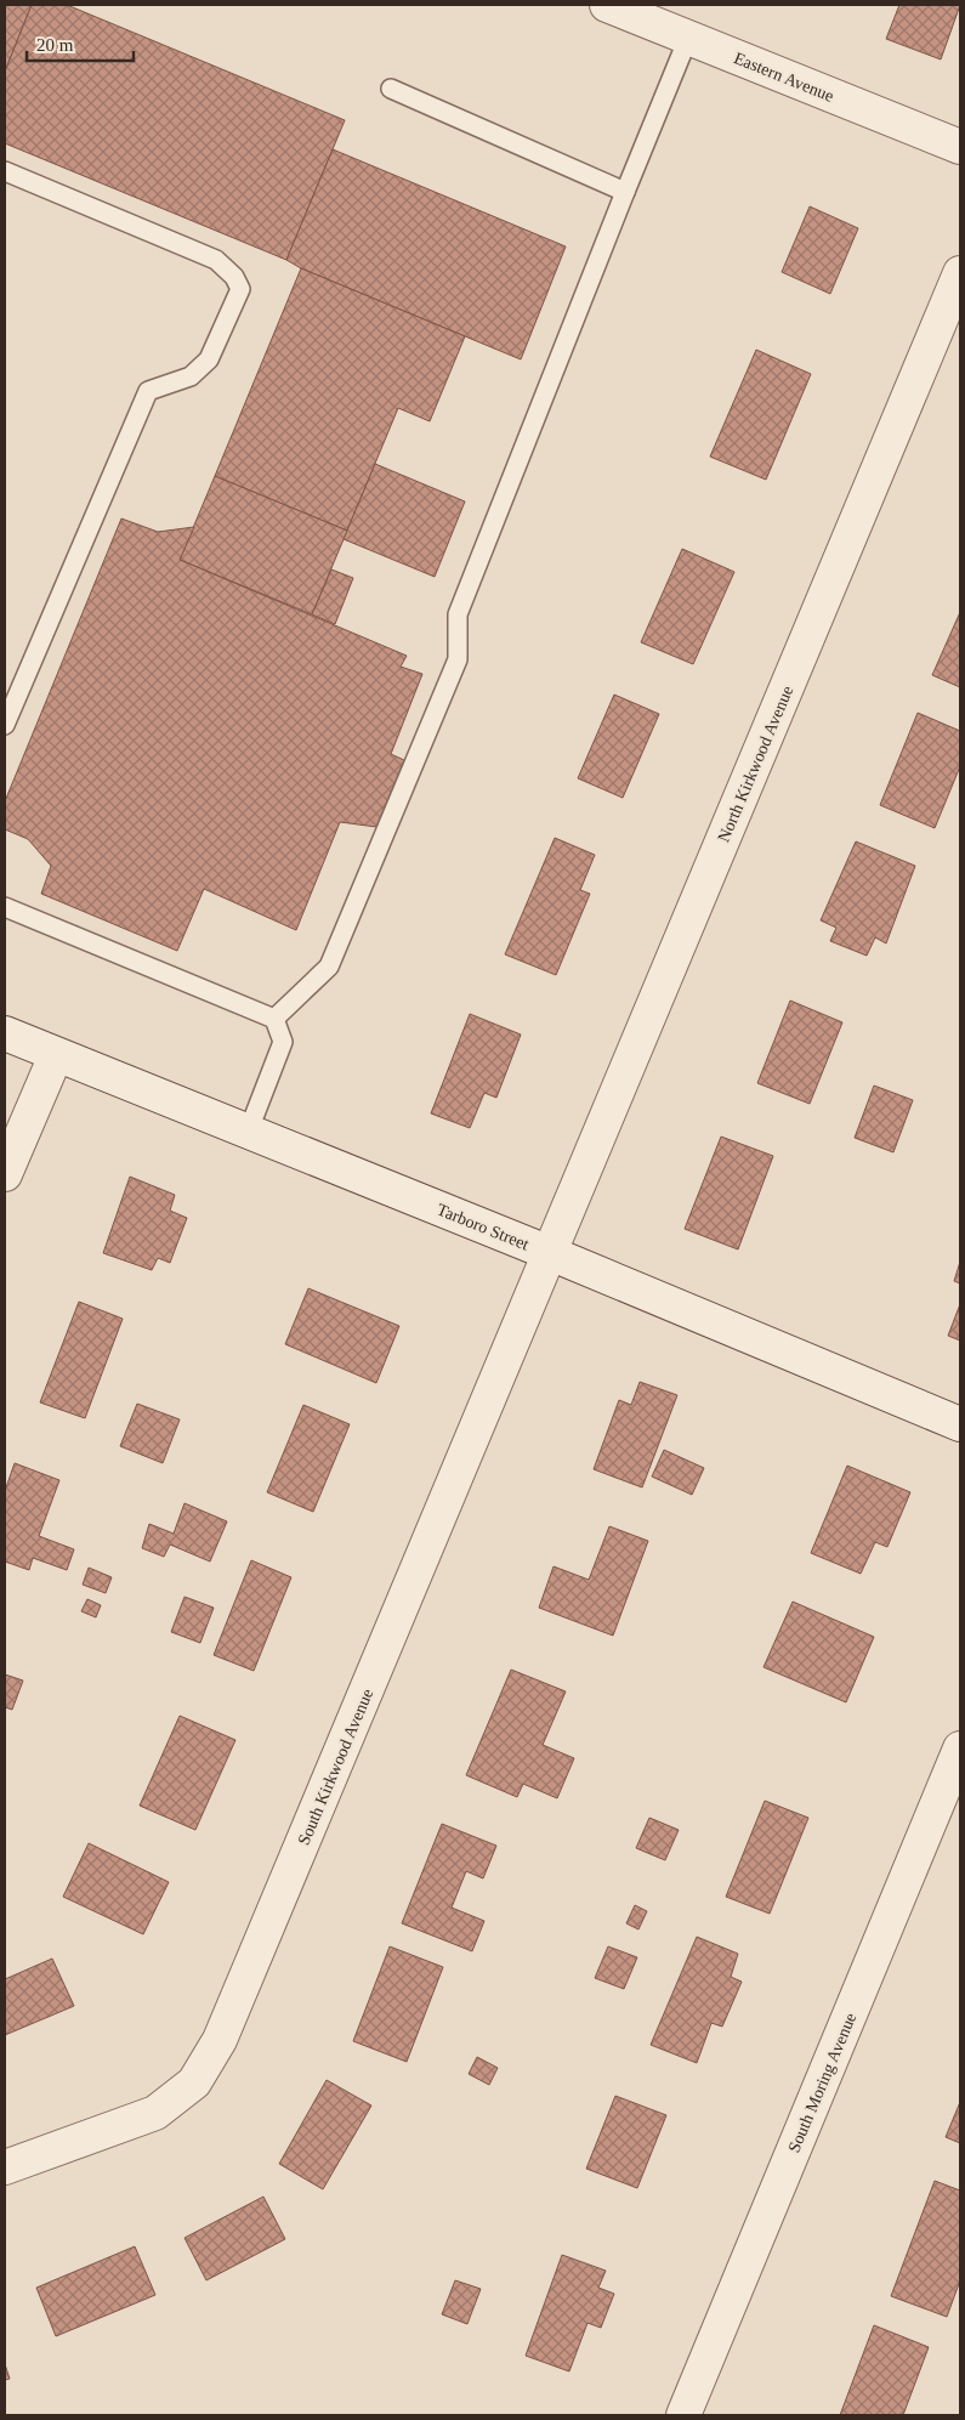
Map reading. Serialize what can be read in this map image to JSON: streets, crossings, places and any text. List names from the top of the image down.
{
  "streets": {
    "street": [
      "Eastern Avenue",
      "North Kirkwood Avenue",
      "Tarboro Street",
      "South Kirkwood Avenue",
      "South Moring Avenue"
    ]
  },
  "crossings": [
    ["North Kirkwood Avenue", "Tarboro Street"],
    ["North Kirkwood Avenue", "South Kirkwood Avenue"],
    ["Tarboro Street", "South Kirkwood Avenue"]
  ],
  "scale_bar": "20 m"
}
